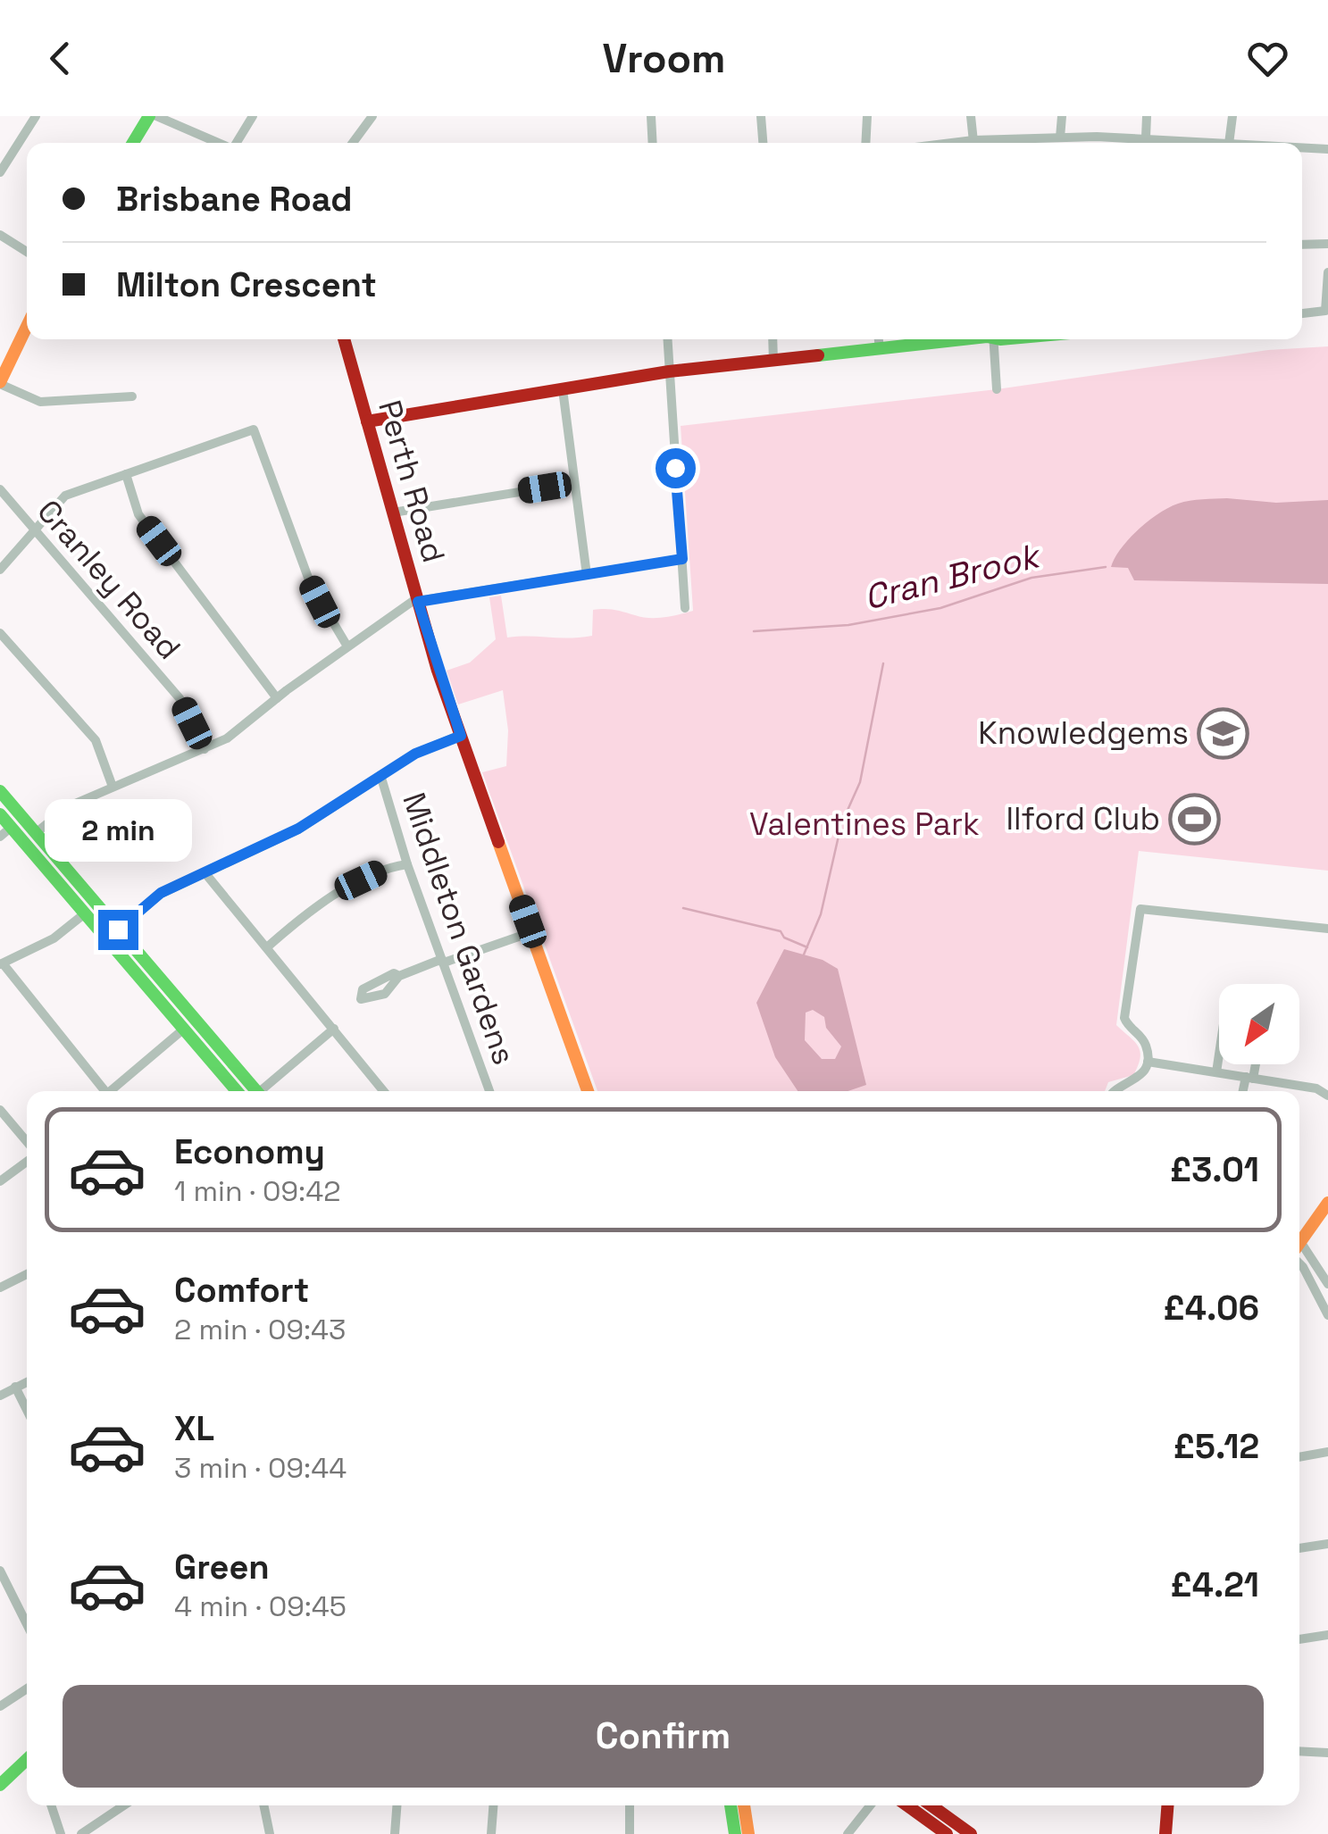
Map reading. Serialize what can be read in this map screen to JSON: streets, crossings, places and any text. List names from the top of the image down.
{
  "streets": {
    "main road": ["Perth Road"],
    "street": ["Cranley Road", "Middleton Gardens"]
  },
  "water": ["Cran Brook"],
  "parks": ["Valentines Park"],
  "places": {
    "school or university": ["Knowledgems"],
    "sports": ["Ilford Club"]
  },
  "north": "bottom left",
  "page": {
    "header": "Vroom",
    "banner": ["Brisbane Road", "Milton Crescent"],
    "bubble": "2 min",
    "list": [
      {
        "name": "Economy",
        "note": "1 min · 09:42",
        "value": "£3.01"
      },
      {
        "name": "Comfort",
        "note": "2 min · 09:43",
        "value": "£4.06"
      },
      {
        "name": "XL",
        "note": "3 min · 09:44",
        "value": "£5.12"
      },
      {
        "name": "Green",
        "note": "4 min · 09:45",
        "value": "£4.21"
      }
    ],
    "buttons": "Confirm"
  }
}
